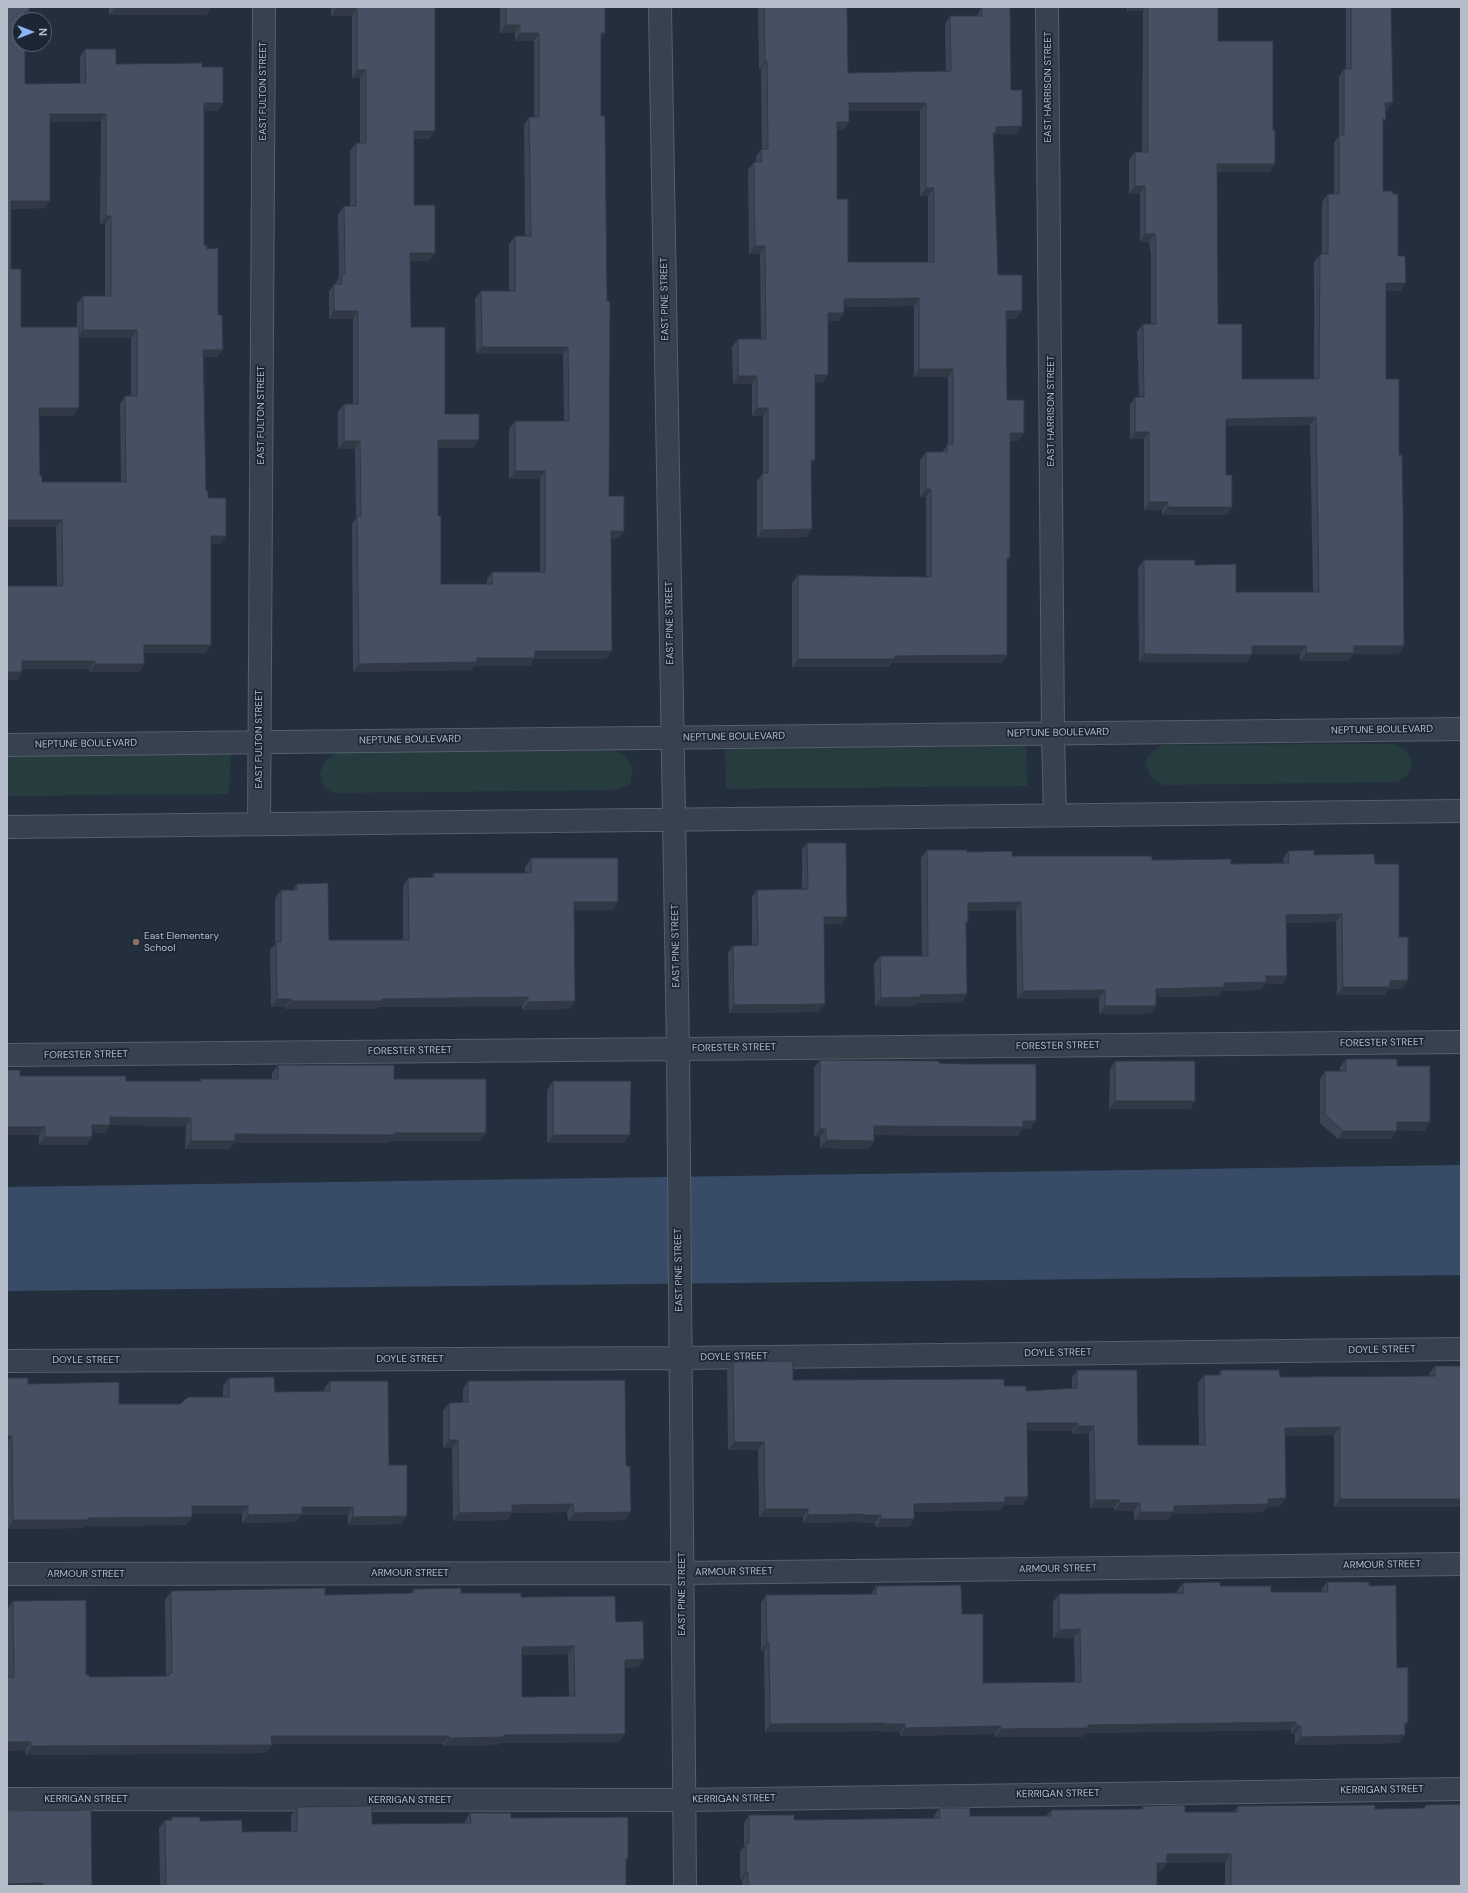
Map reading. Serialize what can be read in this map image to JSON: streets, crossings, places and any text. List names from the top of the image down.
{
  "streets": {
    "street": [
      "EAST HARRISON STREET",
      "EAST FULTON STREET",
      "EAST PINE STREET",
      "NEPTUNE BOULEVARD",
      "FORESTER STREET",
      "DOYLE STREET",
      "ARMOUR STREET",
      "KERRIGAN STREET"
    ]
  },
  "crossings": [
    ["EAST HARRISON STREET", "NEPTUNE BOULEVARD"],
    ["EAST FULTON STREET", "NEPTUNE BOULEVARD"],
    ["EAST PINE STREET", "NEPTUNE BOULEVARD"],
    ["EAST PINE STREET", "FORESTER STREET"],
    ["EAST PINE STREET", "DOYLE STREET"],
    ["EAST PINE STREET", "ARMOUR STREET"],
    ["EAST PINE STREET", "KERRIGAN STREET"]
  ],
  "places": ["East Elementary School"],
  "north": "right"
}
